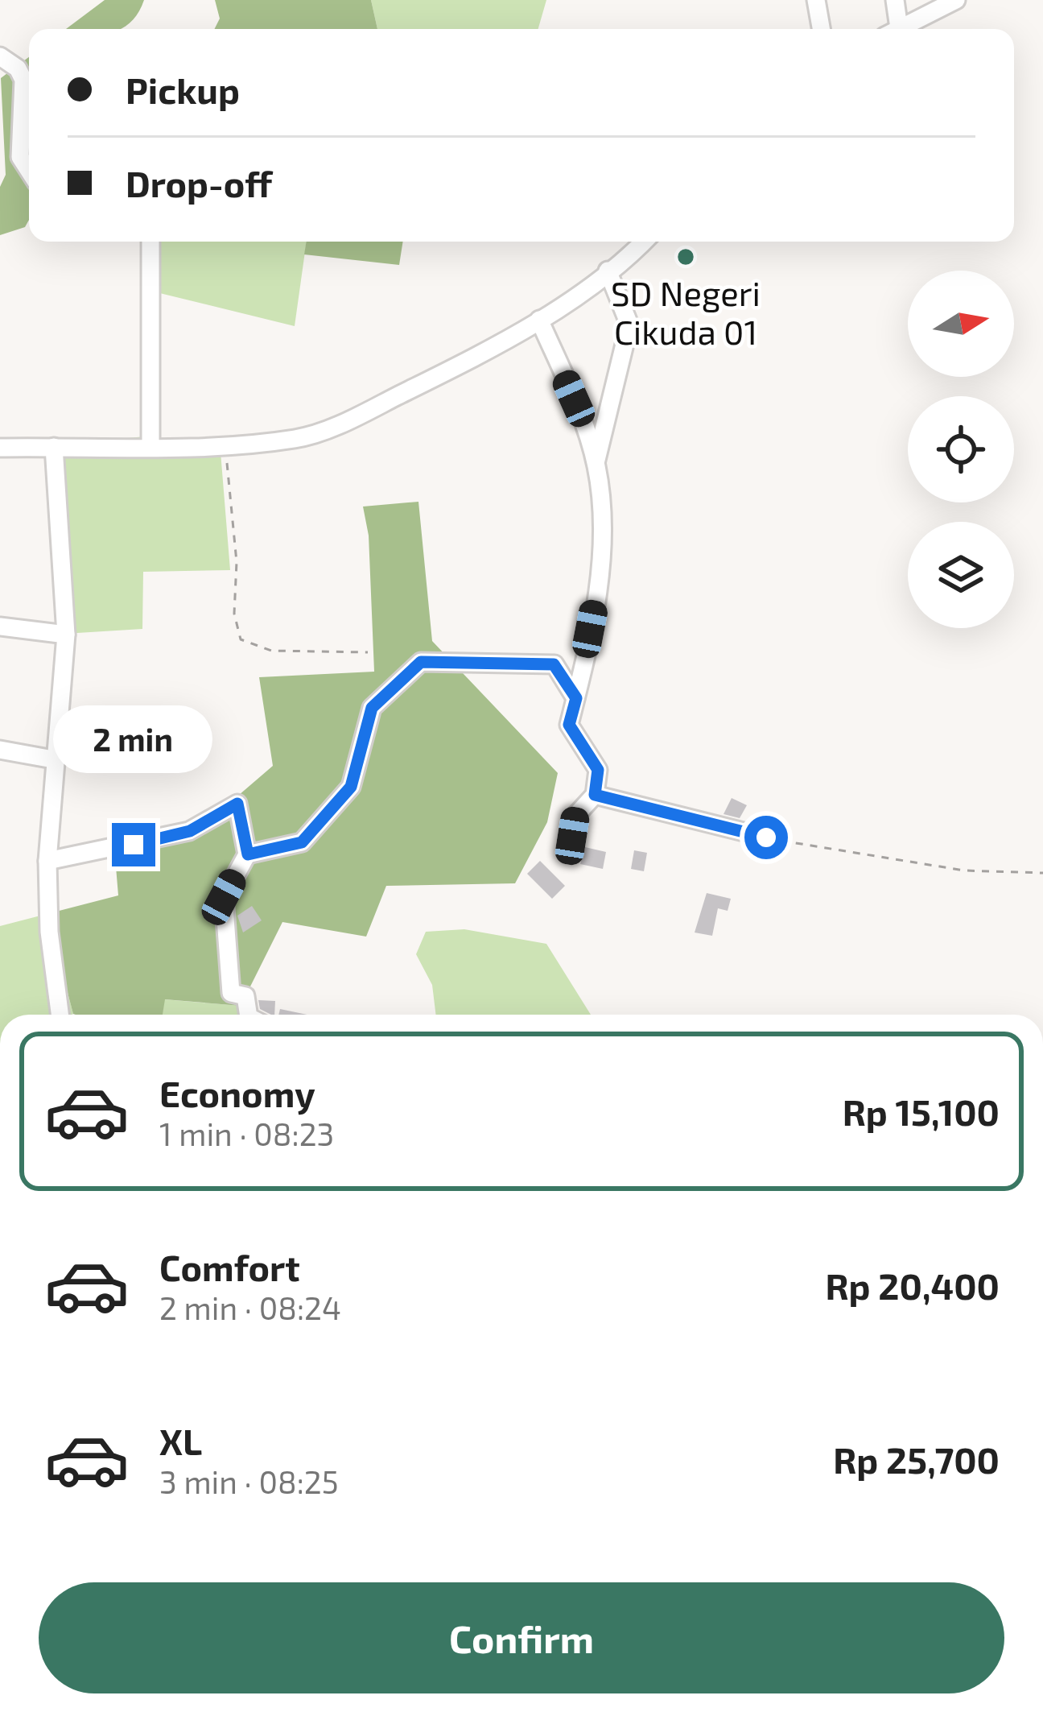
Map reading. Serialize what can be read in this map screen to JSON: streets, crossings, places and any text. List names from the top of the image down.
{
  "places": ["SD Negeri Cikuda 01"],
  "north": "right",
  "page": {
    "banner": ["Pickup", "Drop-off"],
    "bubble": "2 min",
    "list": [
      {
        "name": "Economy",
        "note": "1 min · 08:23",
        "value": "Rp 15,100"
      },
      {
        "name": "Comfort",
        "note": "2 min · 08:24",
        "value": "Rp 20,400"
      },
      {
        "name": "XL",
        "note": "3 min · 08:25",
        "value": "Rp 25,700"
      }
    ],
    "buttons": "Confirm"
  }
}
